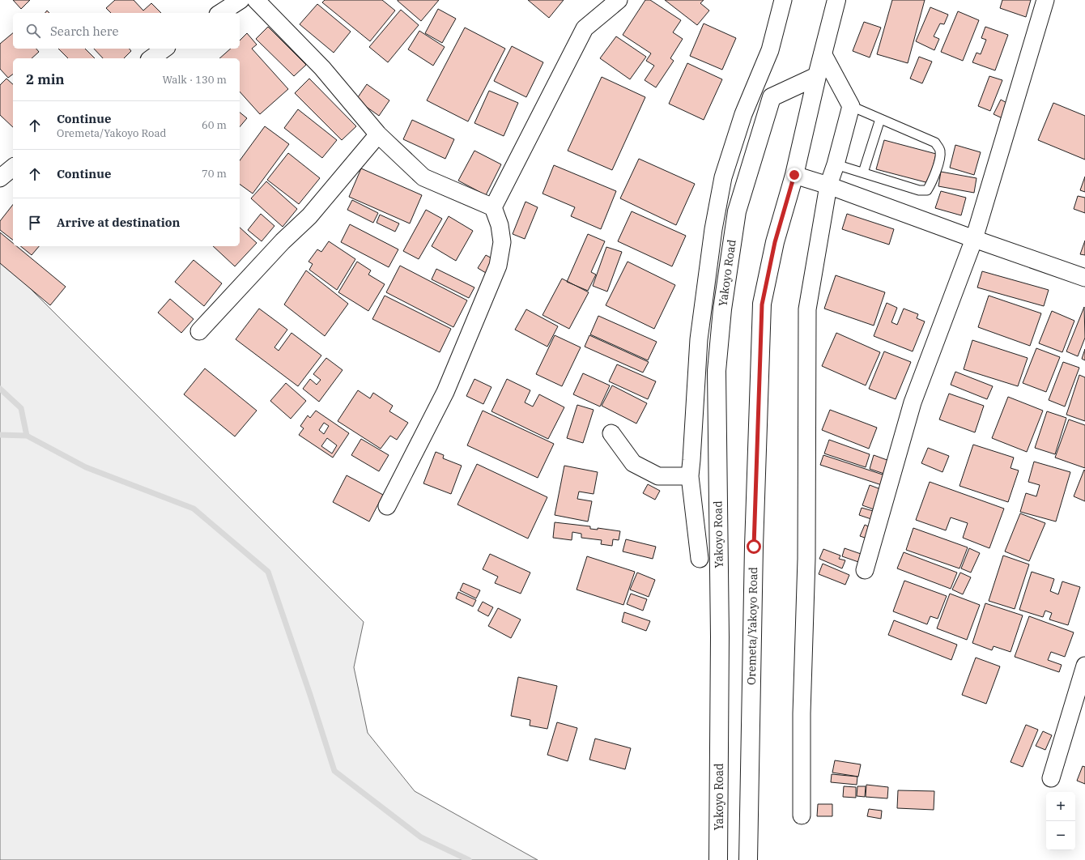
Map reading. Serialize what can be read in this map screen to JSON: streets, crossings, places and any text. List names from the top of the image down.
{
  "streets": {
    "main road": ["Yakoyo Road", "Oremeta/Yakoyo Road"]
  },
  "crossings": [
    ["Yakoyo Road", "Oremeta/Yakoyo Road"]
  ],
  "page": {
    "search": "Search here",
    "heading": ["2 min", "Walk · 130 m"],
    "list": [
      ["Continue", "Oremeta/Yakoyo Road", "60 m"],
      ["Continue", "70 m"],
      "Arrive at destination"
    ],
    "map_buttons": ["+", "−"]
  }
}
